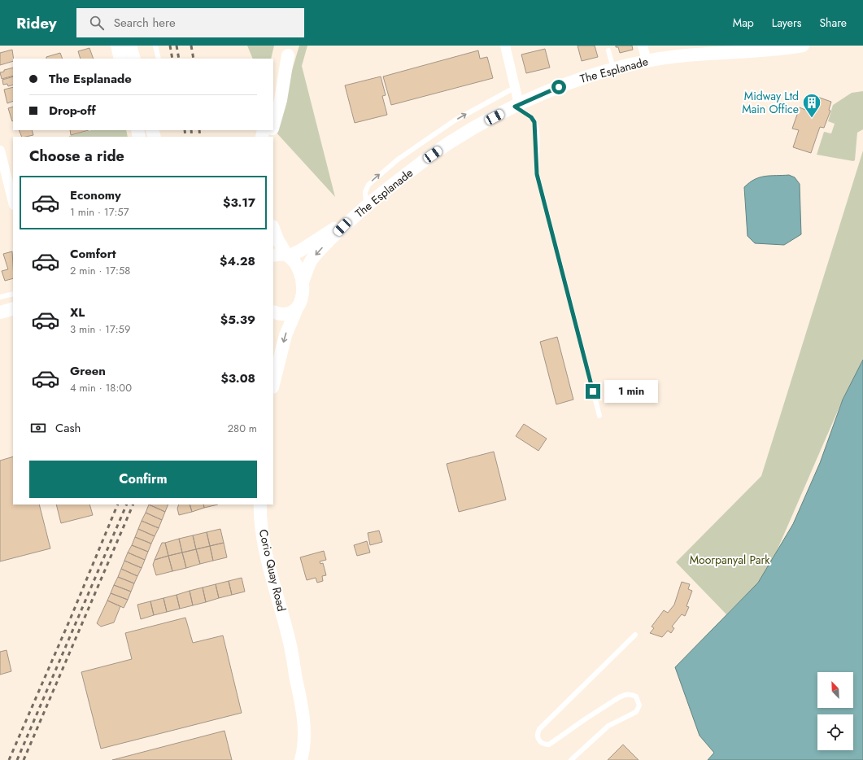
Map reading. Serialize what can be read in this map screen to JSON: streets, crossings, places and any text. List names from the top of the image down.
{
  "streets": {
    "main road": ["The Esplanade", "Corio Quay Road"]
  },
  "parks": ["Moorpanyal Park"],
  "places": {
    "building": ["Midway Ltd Main Office"]
  },
  "north": "top left",
  "page": {
    "header": "Ridey",
    "search": "Search here",
    "nav": ["Map", "Layers", "Share"],
    "banner": ["The Esplanade", "Drop-off"],
    "heading": "Choose a ride",
    "list": [
      {
        "name": "Economy",
        "note": "1 min · 17:57",
        "value": "$3.17"
      },
      {
        "name": "Comfort",
        "note": "2 min · 17:58",
        "value": "$4.28"
      },
      {
        "name": "XL",
        "note": "3 min · 17:59",
        "value": "$5.39"
      },
      {
        "name": "Green",
        "note": "4 min · 18:00",
        "value": "$3.08"
      }
    ],
    "bubble": "1 min",
    "pay": ["Cash", "280 m"],
    "buttons": "Confirm"
  }
}
